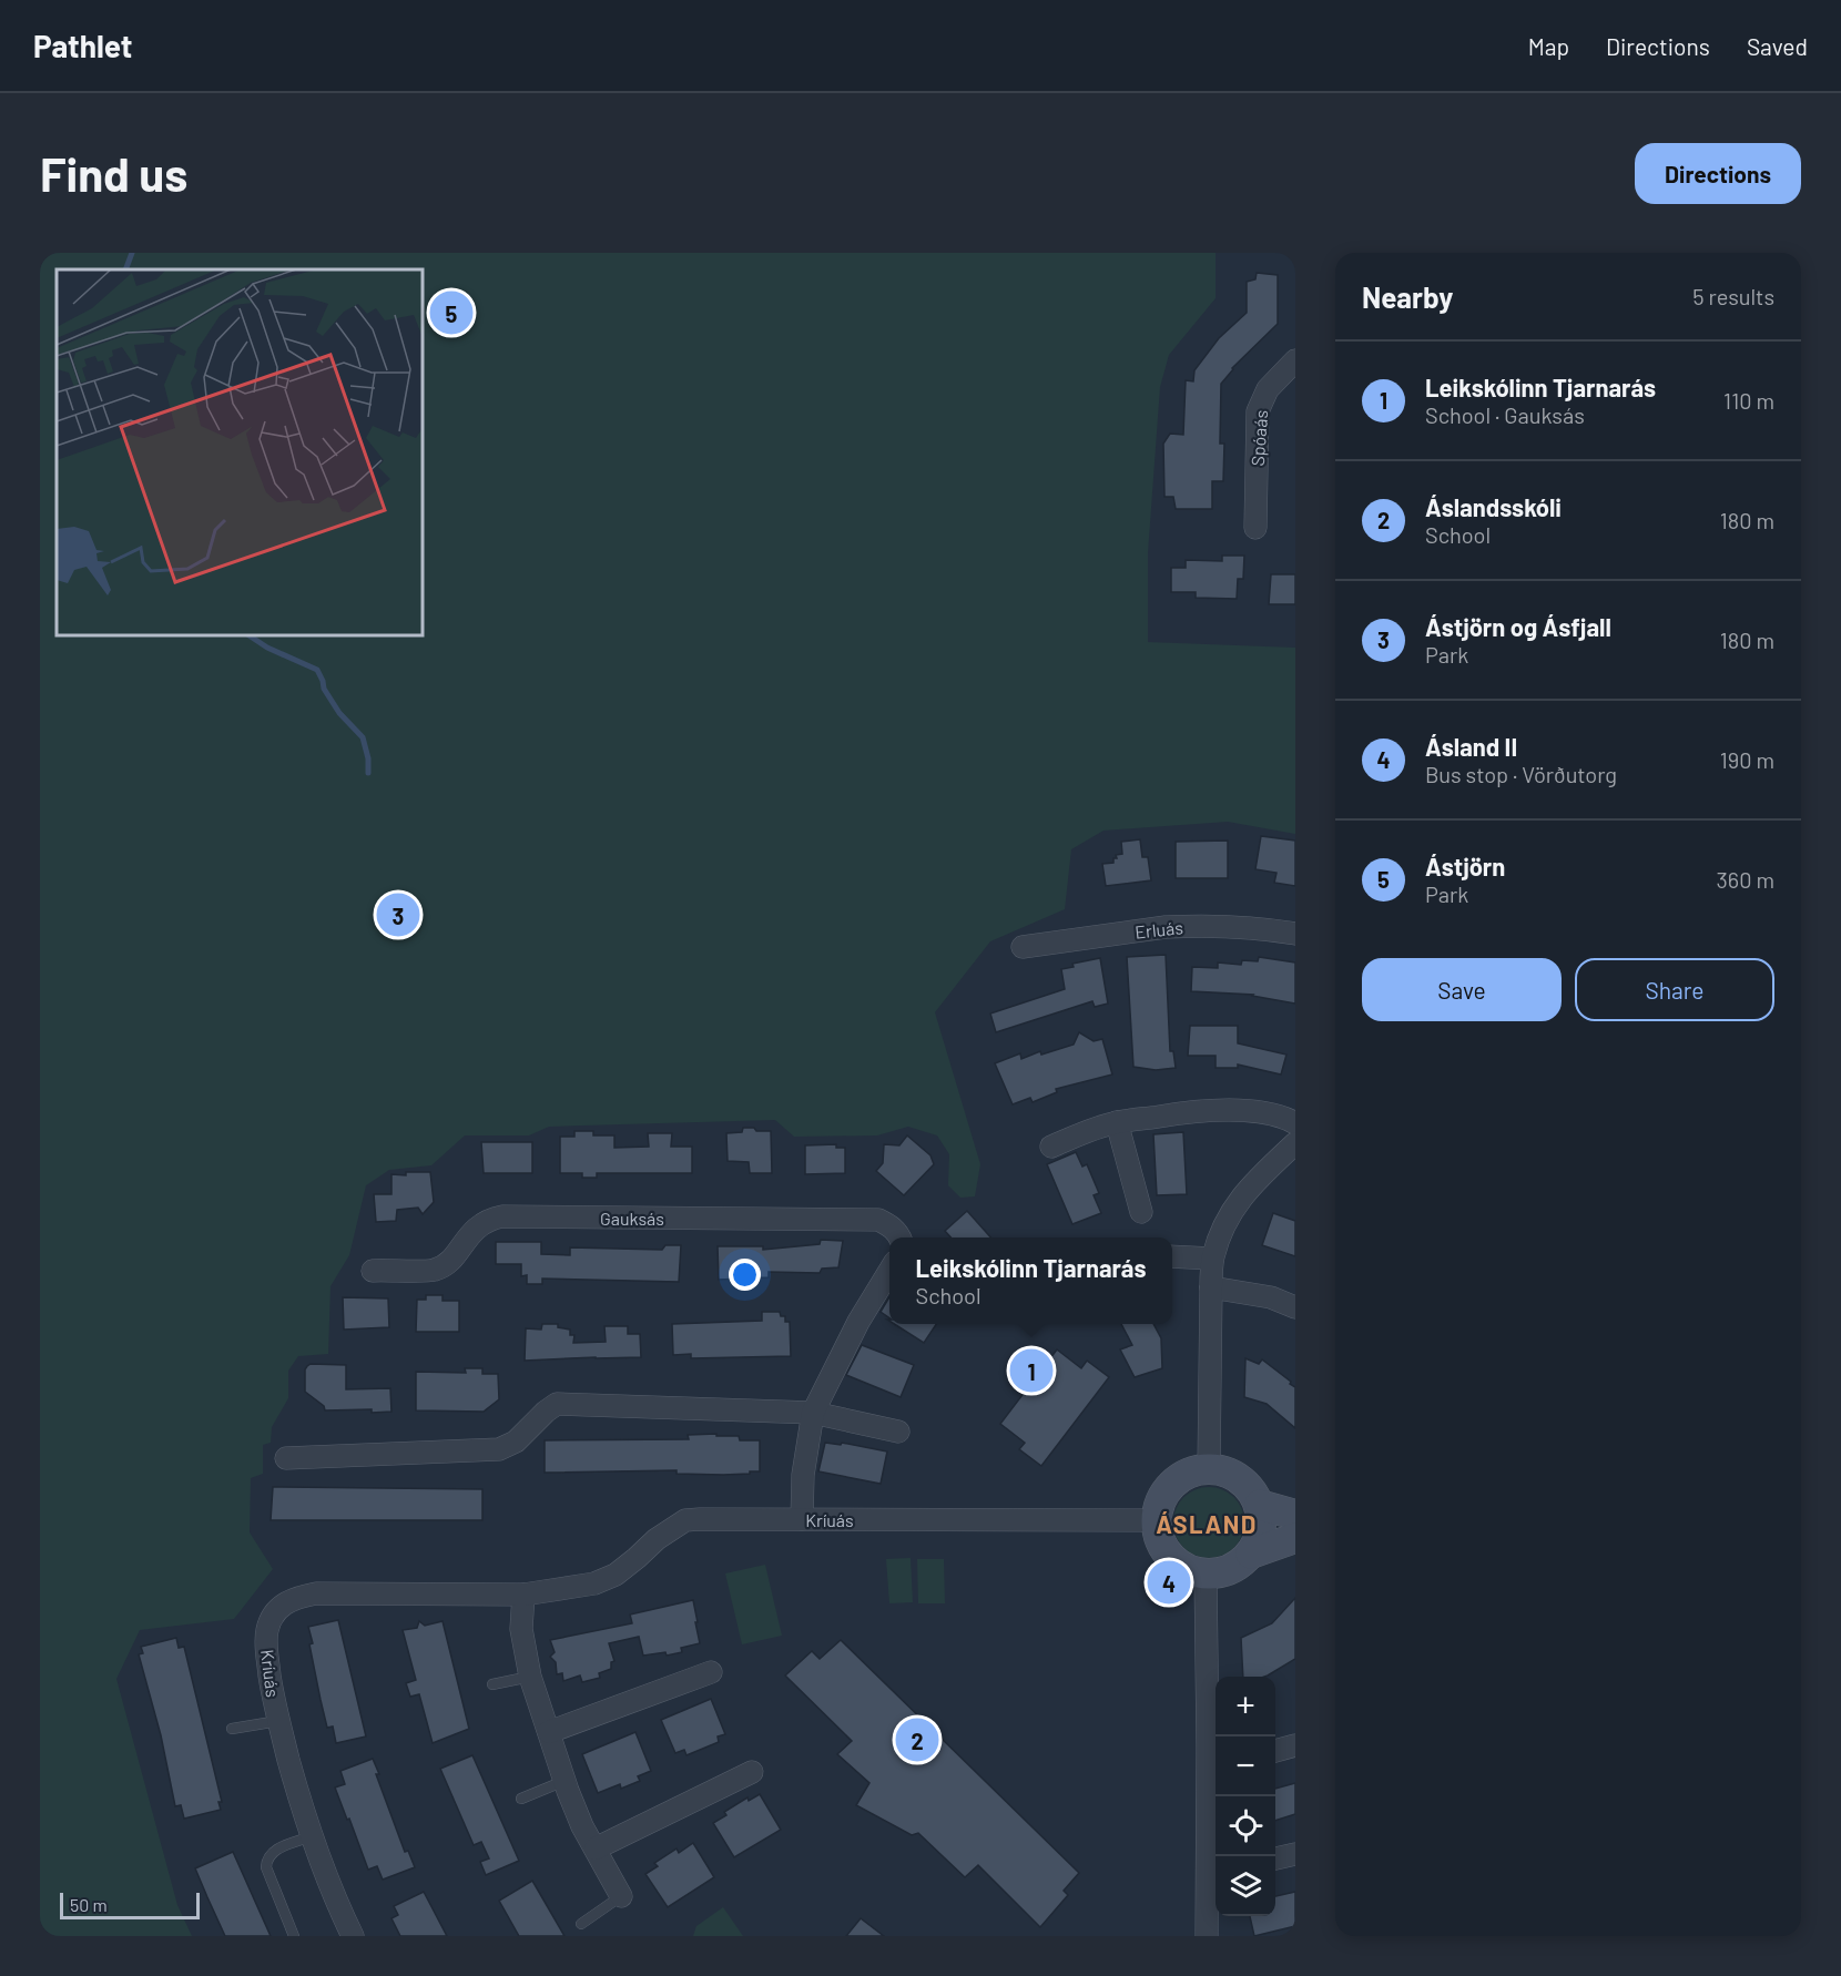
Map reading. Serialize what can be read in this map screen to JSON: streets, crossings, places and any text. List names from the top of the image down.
{
  "streets": {
    "street": [
      "Spóaás",
      "Erluás",
      "Gauksás",
      "Kríuás"
    ]
  },
  "districts": ["ÁSLAND"],
  "scale_bar": "50 m",
  "page": {
    "header": "Pathlet",
    "nav": ["Map", "Directions", "Saved"],
    "buttons": [
      "Directions",
      ["Save", "Share"]
    ],
    "title": "Find us",
    "heading": ["Nearby", "5 results"],
    "pins": [
      "5",
      "3",
      "1",
      "4",
      "2"
    ],
    "list": [
      {
        "mark": "1",
        "name": "Leikskólinn Tjarnarás",
        "note": "School · Gauksás",
        "value": "110 m"
      },
      {
        "mark": "2",
        "name": "Áslandsskóli",
        "note": "School",
        "value": "180 m"
      },
      {
        "mark": "3",
        "name": "Ástjörn og Ásfjall",
        "note": "Park",
        "value": "180 m"
      },
      {
        "mark": "4",
        "name": "Ásland II",
        "note": "Bus stop · Vörðutorg",
        "value": "190 m"
      },
      {
        "mark": "5",
        "name": "Ástjörn",
        "note": "Park",
        "value": "360 m"
      }
    ],
    "popup": ["Leikskólinn Tjarnarás", "School"],
    "map_buttons": ["+", "−"],
    "scale": "50 m"
  }
}
